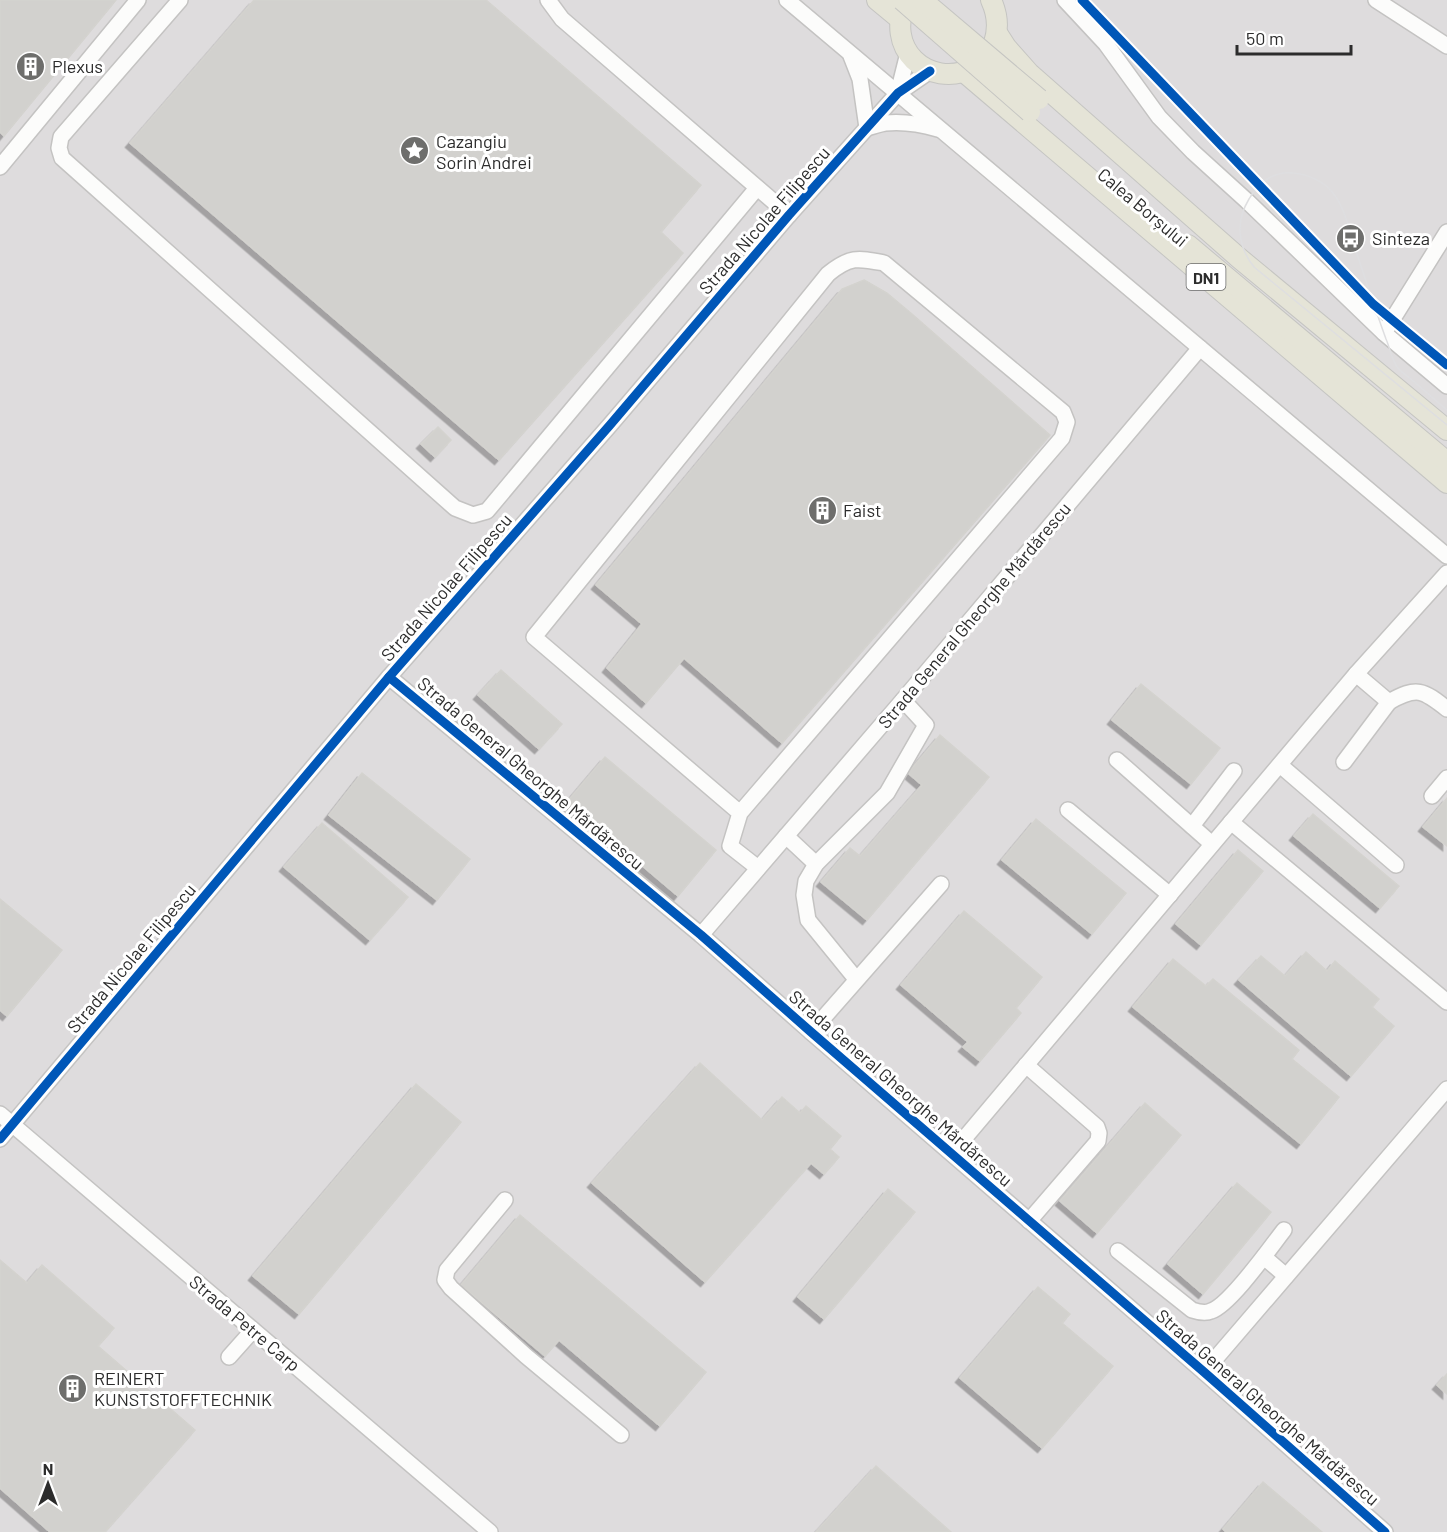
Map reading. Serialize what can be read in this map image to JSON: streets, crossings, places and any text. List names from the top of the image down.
{
  "streets": {
    "main road": ["Calea Borșului", "DN1"],
    "street": ["Strada Nicolae Filipescu", "Strada General Gheorghe Mărdărescu", "Strada Petre Carp"]
  },
  "crossings": [
    ["Calea Borșului", "DN1"],
    ["Strada Nicolae Filipescu", "Strada General Gheorghe Mărdărescu"],
    ["Strada Nicolae Filipescu", "Strada Petre Carp"]
  ],
  "places": {
    "building": ["Plexus", "Faist", "REINERT KUNSTSTOFFTECHNIK"],
    "place": ["Cazangiu Sorin Andrei"],
    "bus stop": ["Sinteza"]
  },
  "scale_bar": "50 m",
  "north": "top"
}
